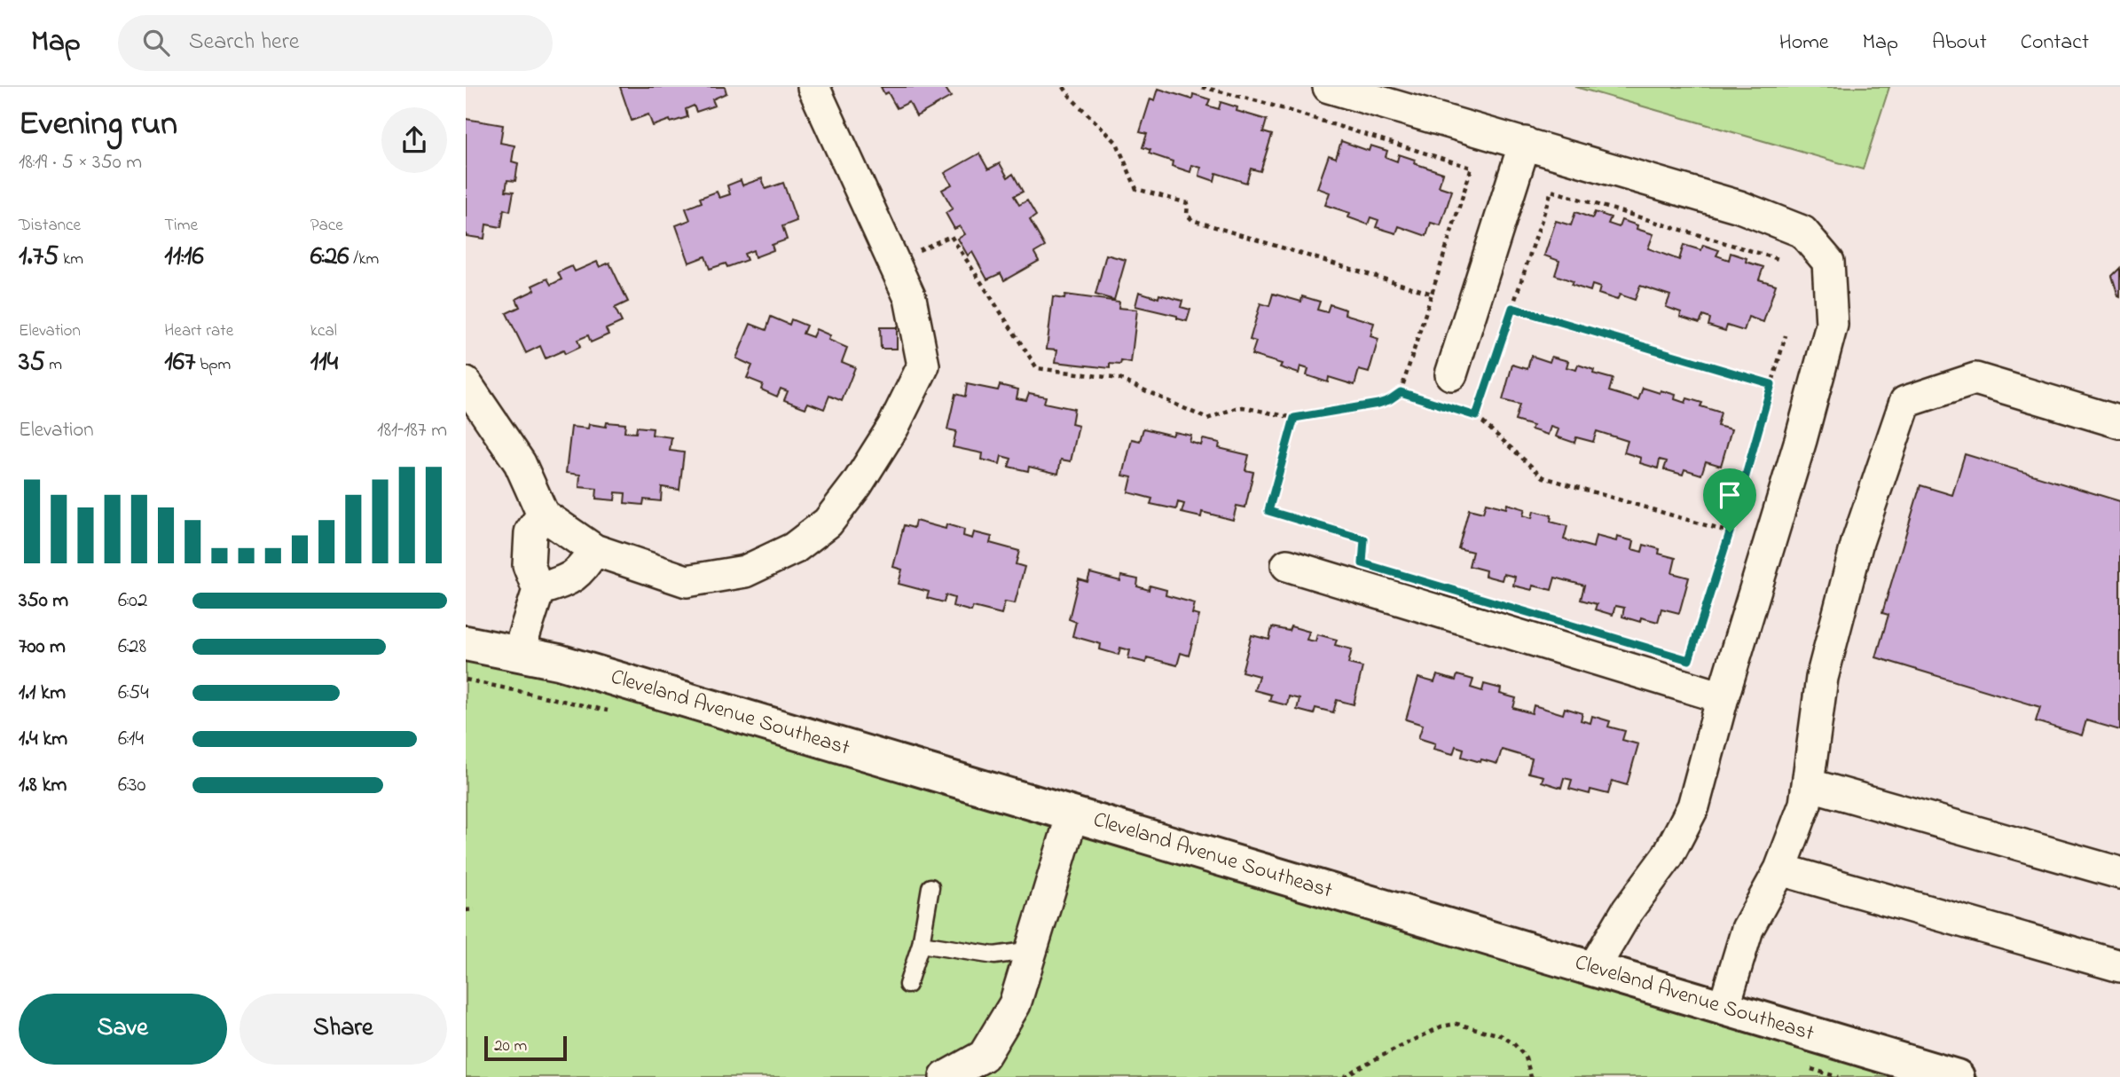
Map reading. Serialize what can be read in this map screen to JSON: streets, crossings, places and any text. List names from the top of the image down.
{
  "streets": {
    "main road": ["Cleveland Avenue Southeast"]
  },
  "scale_bar": "20 m",
  "page": {
    "header": "Map",
    "search": "Search here",
    "nav": [
      "Home",
      "Map",
      "About",
      "Contact"
    ],
    "heading": ["Evening run", "18:19 · 5 × 350 m"],
    "stats": [
      ["Distance", "1.75 km"],
      ["Time", "11:16"],
      ["Pace", "6:26 /km"],
      ["Elevation", "35 m"],
      ["Heart rate", "167 bpm"],
      ["kcal", "114"]
    ],
    "chart": ["Elevation", "181–187 m"],
    "list": [
      {
        "name": "350 m",
        "note": "6:02"
      },
      {
        "name": "700 m",
        "note": "6:28"
      },
      {
        "name": "1.1 km",
        "note": "6:54"
      },
      {
        "name": "1.4 km",
        "note": "6:14"
      },
      {
        "name": "1.8 km",
        "note": "6:30"
      }
    ],
    "buttons": ["Save", "Share"],
    "scale": "20 m"
  }
}
